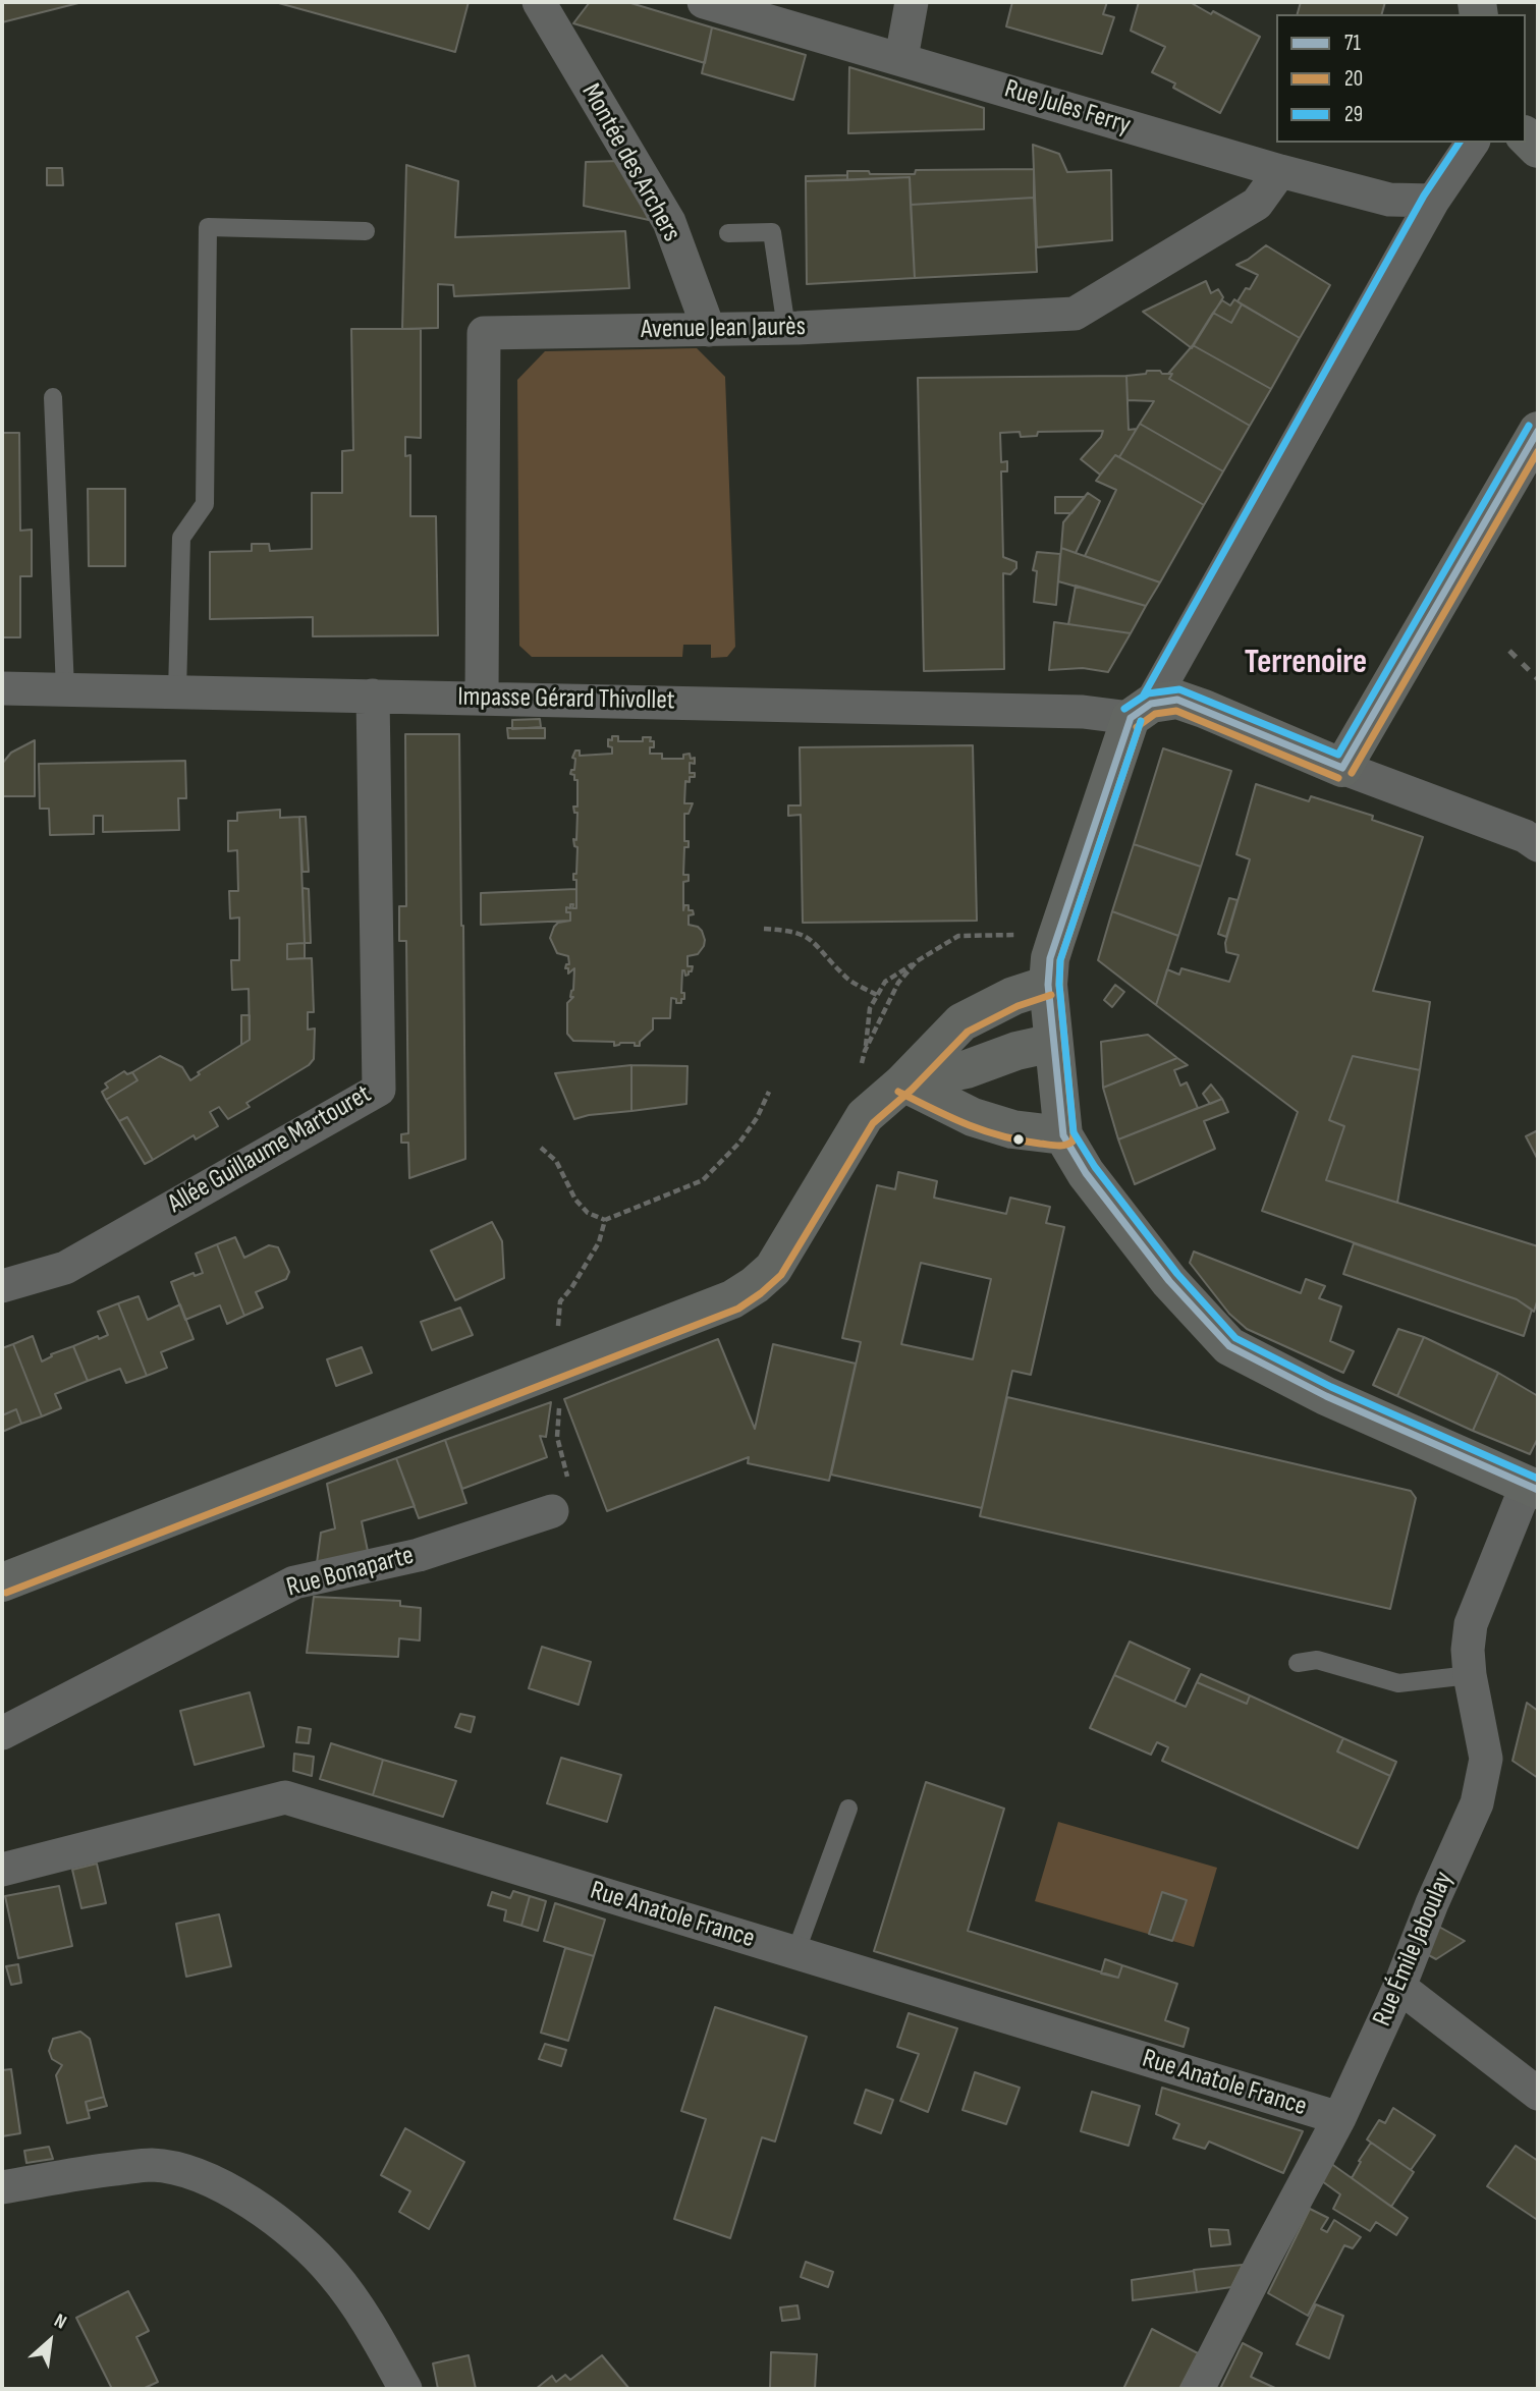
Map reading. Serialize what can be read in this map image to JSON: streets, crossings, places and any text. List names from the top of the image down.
{
  "streets": {
    "street": [
      "Rue Jules Ferry",
      "Montée des Archers",
      "Avenue Jean Jaurès",
      "Impasse Gérard Thivollet",
      "Allée Guillaume Martouret",
      "Rue Bonaparte",
      "Rue Anatole France",
      "Rue Émile Jaboulay"
    ]
  },
  "crossings": [
    ["Rue Jules Ferry", "Avenue Jean Jaurès"],
    ["Montée des Archers", "Avenue Jean Jaurès"],
    ["Avenue Jean Jaurès", "Impasse Gérard Thivollet"],
    ["Impasse Gérard Thivollet", "Allée Guillaume Martouret"],
    ["Rue Anatole France", "Rue Émile Jaboulay"]
  ],
  "districts": ["Terrenoire"],
  "lines": ["transit line 29", "transit line 71", "transit line 20"],
  "legend": ["71", "20", "29"],
  "north": "top right"
}
